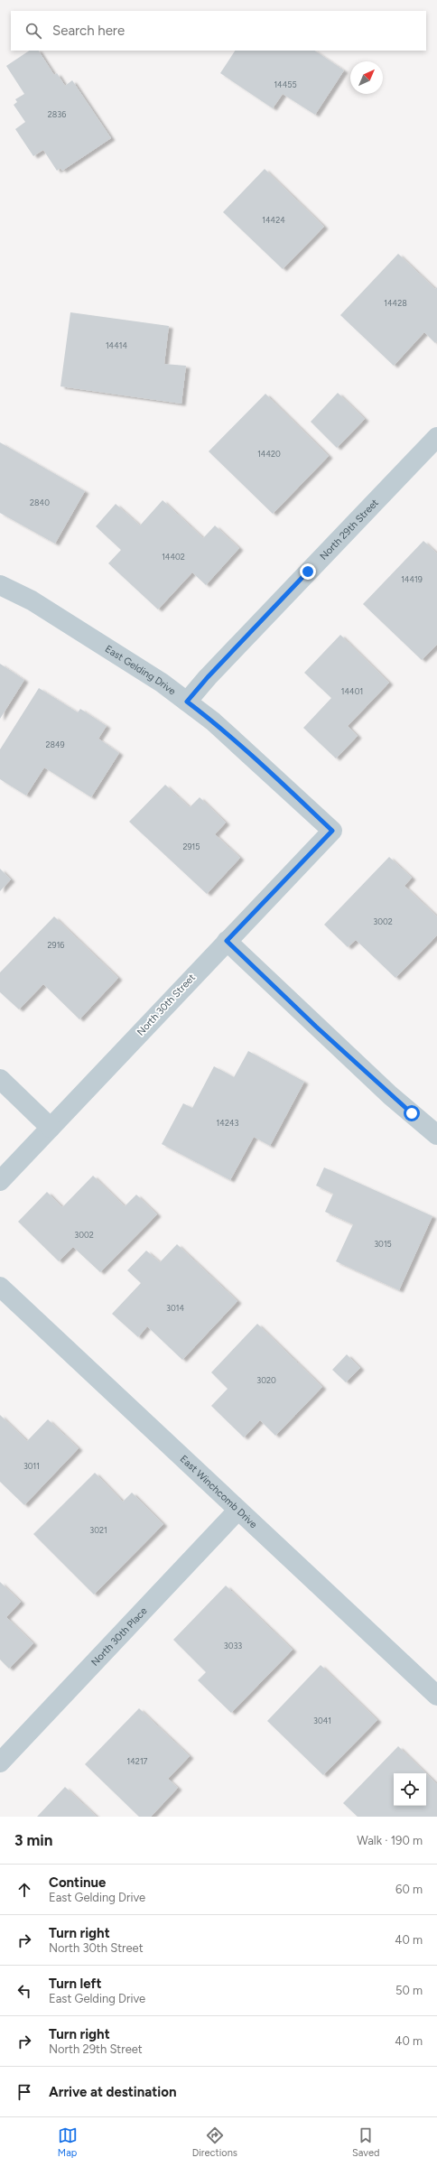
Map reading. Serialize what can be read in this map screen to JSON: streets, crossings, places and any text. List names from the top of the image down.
{
  "streets": {
    "street": [
      "North 29th Street",
      "East Gelding Drive",
      "North 30th Street",
      "East Winchcomb Drive",
      "North 30th Place"
    ]
  },
  "crossings": [
    ["North 29th Street", "East Gelding Drive"],
    ["East Gelding Drive", "North 30th Street"],
    ["East Winchcomb Drive", "North 30th Place"]
  ],
  "house_numbers": [
    "14455",
    "2836",
    "14424",
    "14428",
    "14414",
    "14420",
    "2840",
    "14402",
    "14419",
    "14401",
    "2849",
    "2915",
    "3002",
    "2916",
    "14243",
    "3002",
    "3015",
    "3014",
    "3020",
    "3011",
    "3021",
    "3033",
    "3041",
    "14217"
  ],
  "north": "top right",
  "page": {
    "search": "Search here",
    "heading": ["3 min", "Walk · 190 m"],
    "list": [
      ["Continue", "East Gelding Drive", "60 m"],
      ["Turn right", "North 30th Street", "40 m"],
      ["Turn left", "East Gelding Drive", "50 m"],
      ["Turn right", "North 29th Street", "40 m"],
      "Arrive at destination"
    ],
    "nav": ["Map", "Directions", "Saved"]
  }
}
